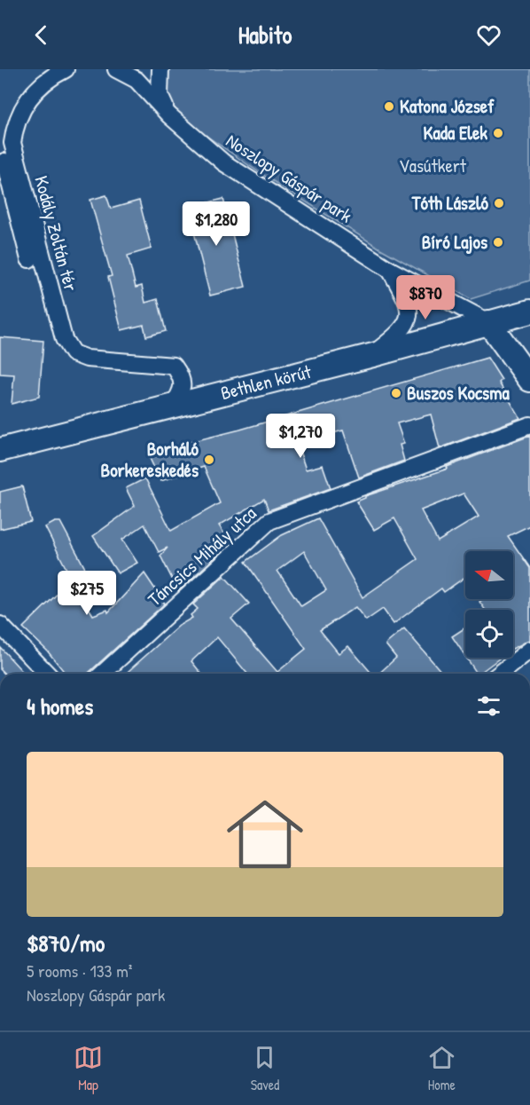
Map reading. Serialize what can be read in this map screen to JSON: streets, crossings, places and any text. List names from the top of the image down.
{
  "streets": {
    "street": [
      "Noszlopy Gáspár park",
      "Kodály Zoltán tér",
      "Bethlen körút",
      "Táncsics Mihály utca"
    ]
  },
  "crossings": [
    ["Noszlopy Gáspár park", "Bethlen körút"],
    ["Kodály Zoltán tér", "Bethlen körút"]
  ],
  "parks": ["Vasútkert"],
  "places": [
    "Katona József",
    "Kada Elek",
    "Tóth László",
    "Bíró Lajos",
    "Buszos Kocsma",
    "Borháló Borkereskedés"
  ],
  "north": "left",
  "page": {
    "header": "Habito",
    "price": [
      "$1,280",
      "$870",
      "$1,270",
      "$275"
    ],
    "heading": "4 homes",
    "list": [
      {
        "name": "$870/mo",
        "note": "5 rooms · 133 m² · Noszlopy Gáspár park"
      }
    ],
    "tabs": ["Map", "Saved", "Home"]
  }
}
